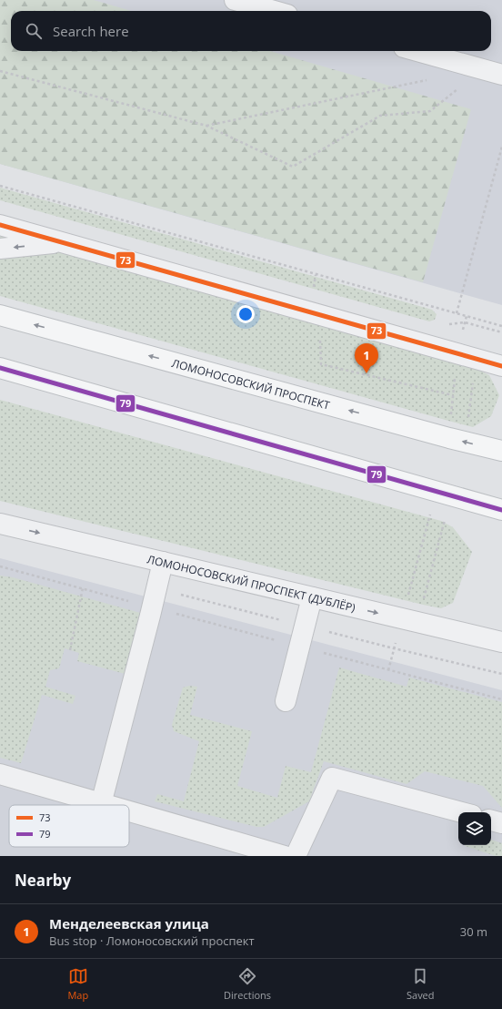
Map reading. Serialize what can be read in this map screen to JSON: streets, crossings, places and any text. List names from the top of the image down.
{
  "streets": {
    "main road": ["ЛОМОНОСОВСКИЙ ПРОСПЕКТ"],
    "street": ["ЛОМОНОСОВСКИЙ ПРОСПЕКТ (ДУБЛЁР)"]
  },
  "one_way": ["ЛОМОНОСОВСКИЙ ПРОСПЕКТ (ДУБЛЁР)"],
  "lines": ["transit line 73", "transit line 79"],
  "legend": ["73", "79"],
  "page": {
    "search": "Search here",
    "pins": "1",
    "heading": "Nearby",
    "list": [
      {
        "mark": "1",
        "name": "Менделеевская улица",
        "note": "Bus stop · Ломоносовский проспект",
        "value": "30 m"
      }
    ],
    "nav": ["Map", "Directions", "Saved"]
  }
}
